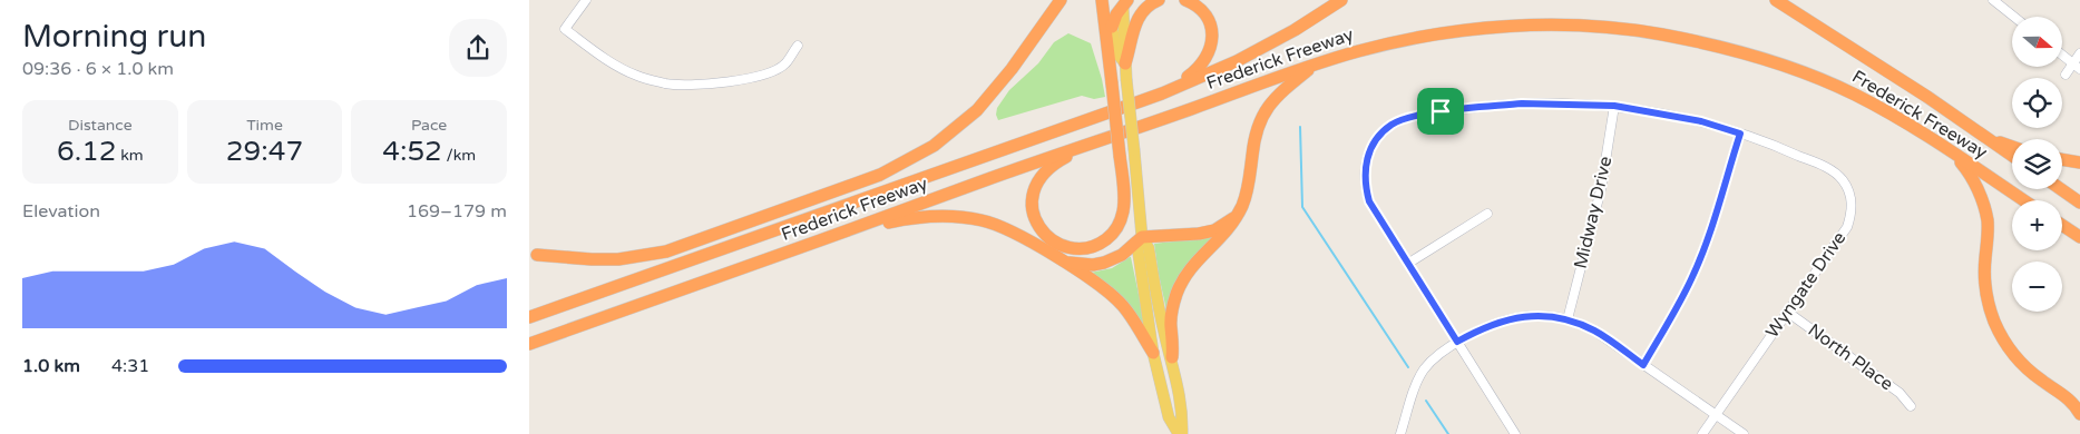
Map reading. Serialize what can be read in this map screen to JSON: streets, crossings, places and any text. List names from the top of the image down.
{
  "streets": {
    "highway": ["Frederick Freeway"],
    "street": ["Midway Drive", "Wyngate Drive", "North Place"]
  },
  "crossings": [
    ["Midway Drive", "Wyngate Drive"],
    ["Wyngate Drive", "North Place"]
  ],
  "north": "right",
  "page": {
    "heading": ["Morning run", "09:36 · 6 × 1.0 km"],
    "map_buttons": ["+", "−"],
    "stats": [
      ["Distance", "6.12 km"],
      ["Time", "29:47"],
      ["Pace", "4:52 /km"]
    ],
    "chart": ["Elevation", "169–179 m"],
    "list": [
      {
        "name": "1.0 km",
        "note": "4:31"
      }
    ]
  }
}
